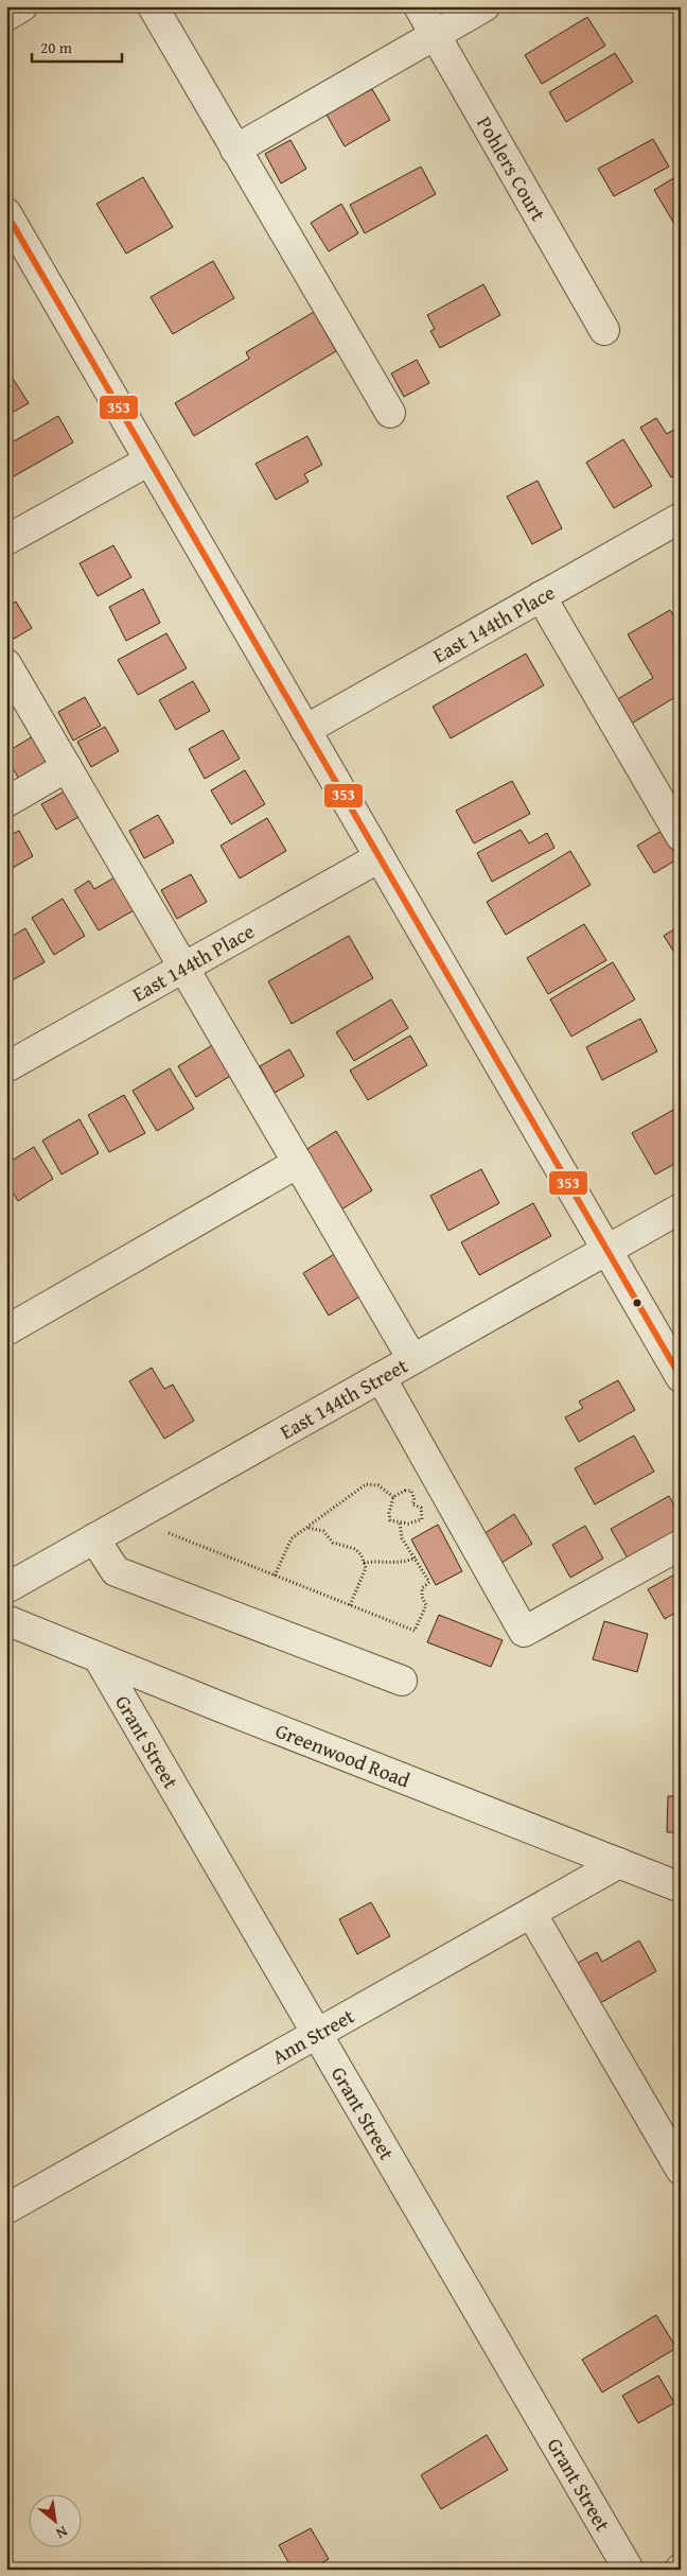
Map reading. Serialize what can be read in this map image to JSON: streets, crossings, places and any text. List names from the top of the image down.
{
  "streets": {
    "street": [
      "Pohlers Court",
      "East 144th Place",
      "East 144th Street",
      "Grant Street",
      "Greenwood Road",
      "Ann Street"
    ]
  },
  "crossings": [
    ["Grant Street", "Greenwood Road"],
    ["Grant Street", "Ann Street"],
    ["Greenwood Road", "Ann Street"]
  ],
  "lines": ["transit line 353"],
  "scale_bar": "20 m",
  "north": "bottom right"
}
